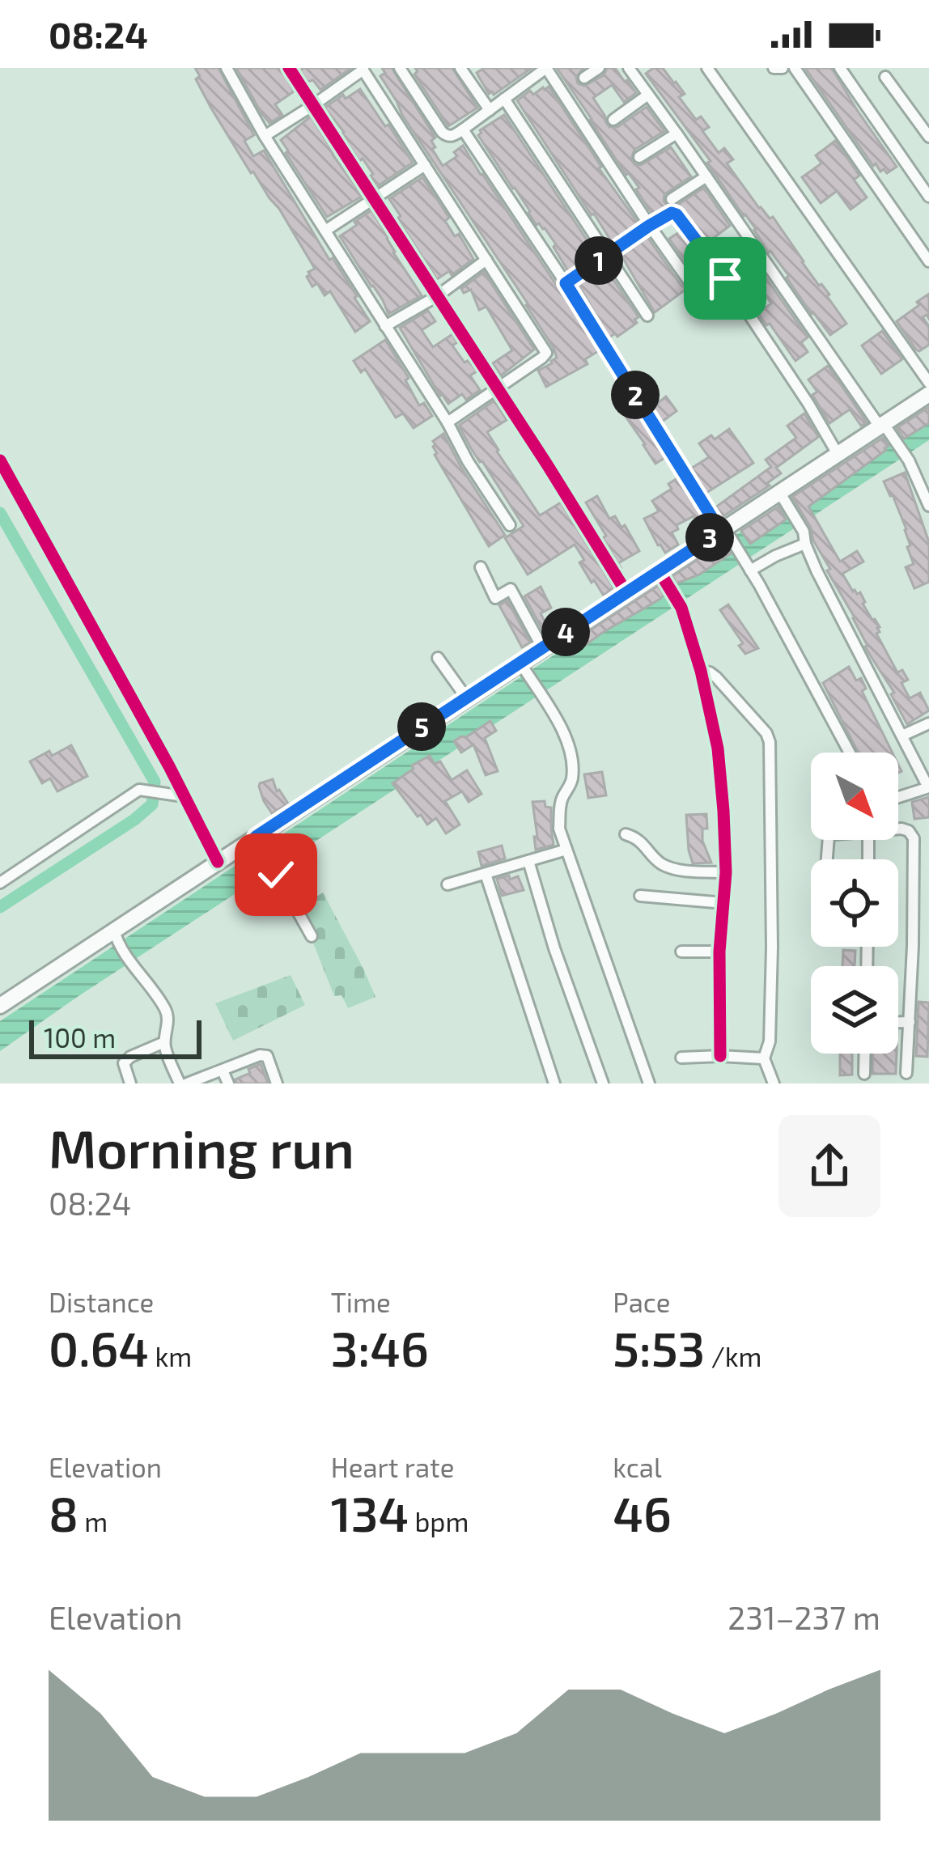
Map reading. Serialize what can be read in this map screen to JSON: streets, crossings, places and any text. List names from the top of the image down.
{
  "scale_bar": "100 m",
  "north": "bottom right",
  "page": {
    "status": "08:24",
    "pins": [
      "1",
      "2",
      "3",
      "4",
      "5"
    ],
    "scale": "100 m",
    "heading": ["Morning run", "08:24"],
    "stats": [
      ["Distance", "0.64 km"],
      ["Time", "3:46"],
      ["Pace", "5:53 /km"],
      ["Elevation", "8 m"],
      ["Heart rate", "134 bpm"],
      ["kcal", "46"]
    ],
    "chart": ["Elevation", "231–237 m"]
  }
}
